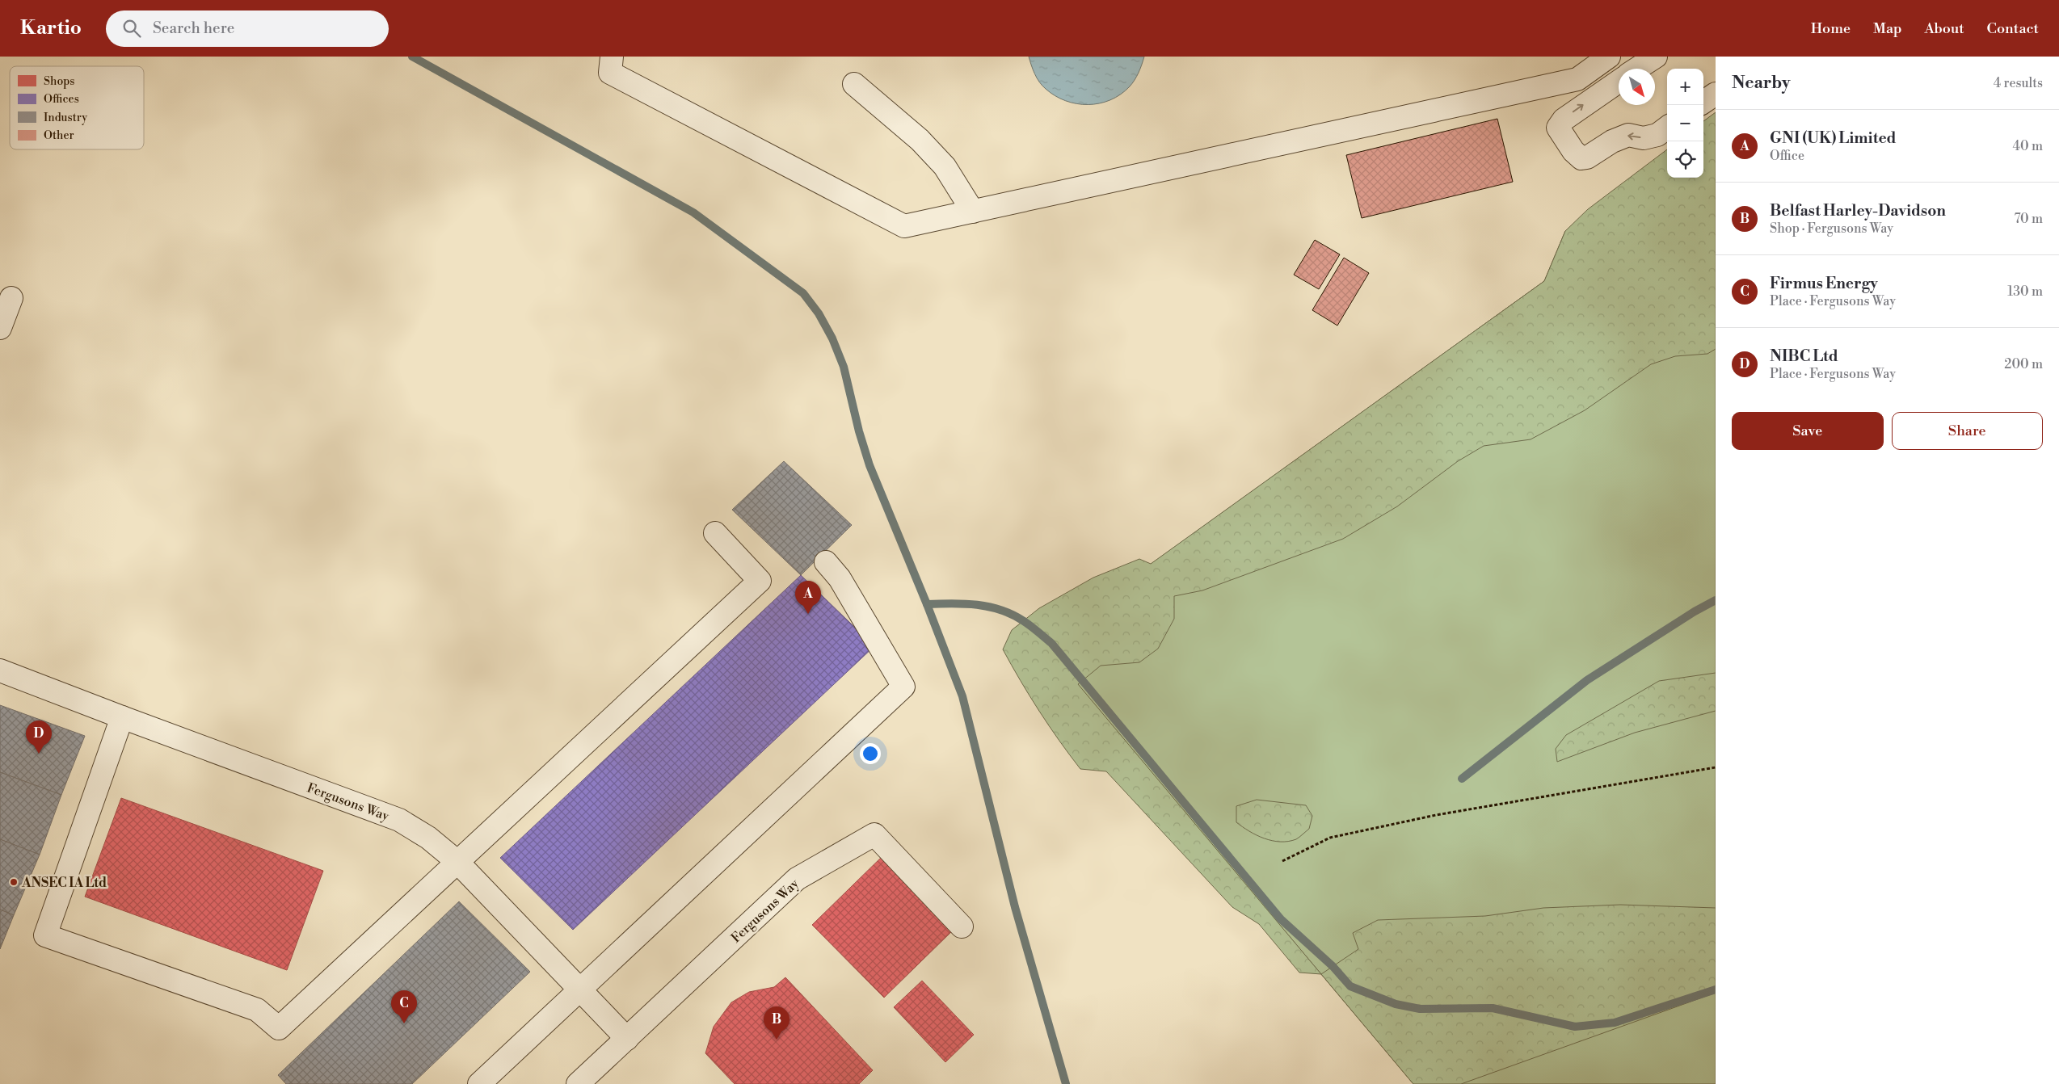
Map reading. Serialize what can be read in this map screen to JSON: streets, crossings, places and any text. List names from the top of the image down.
{
  "streets": {
    "street": ["Fergusons Way"]
  },
  "places": ["ANSEC IA Ltd"],
  "legend": [
    "Shops",
    "Offices",
    "Industry",
    "Other"
  ],
  "north": "bottom right",
  "page": {
    "header": "Kartio",
    "search": "Search here",
    "nav": [
      "Home",
      "Map",
      "About",
      "Contact"
    ],
    "heading": ["Nearby", "4 results"],
    "map_buttons": ["+", "−"],
    "list": [
      {
        "mark": "A",
        "name": "GNI (UK) Limited",
        "note": "Office",
        "value": "40 m"
      },
      {
        "mark": "B",
        "name": "Belfast Harley-Davidson",
        "note": "Shop · Fergusons Way",
        "value": "70 m"
      },
      {
        "mark": "C",
        "name": "Firmus Energy",
        "note": "Place · Fergusons Way",
        "value": "130 m"
      },
      {
        "mark": "D",
        "name": "NIBC Ltd",
        "note": "Place · Fergusons Way",
        "value": "200 m"
      }
    ],
    "buttons": ["Save", "Share"],
    "pins": [
      "A",
      "D",
      "C",
      "B"
    ]
  }
}
